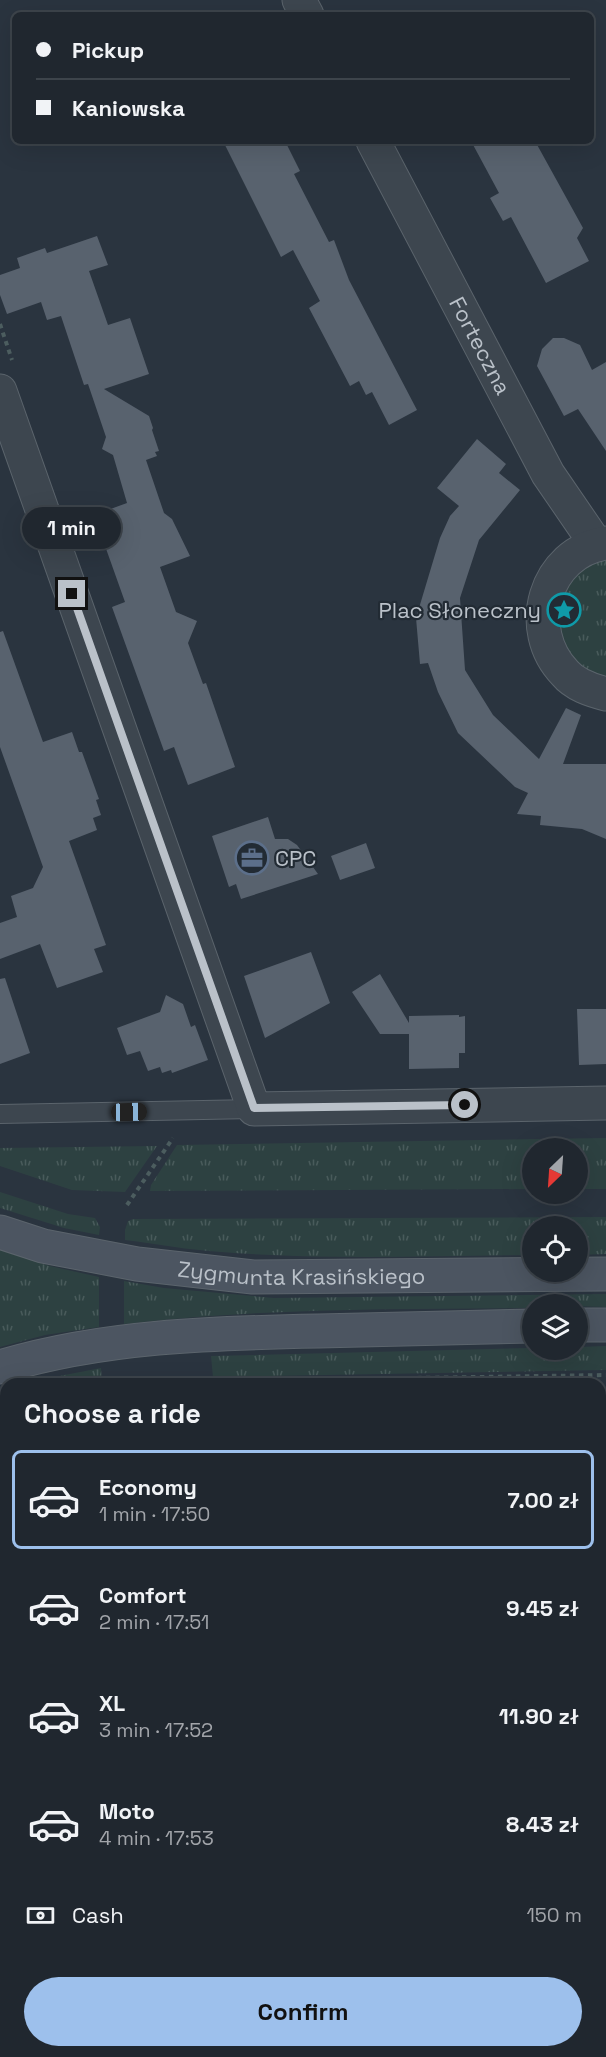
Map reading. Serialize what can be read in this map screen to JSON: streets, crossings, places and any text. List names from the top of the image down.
{
  "streets": {
    "main road": ["Zygmunta Krasińskiego"],
    "street": ["Forteczna"]
  },
  "places": {
    "place": ["Plac Słoneczny"],
    "office": ["CPC"]
  },
  "north": "bottom left",
  "page": {
    "banner": ["Pickup", "Kaniowska"],
    "bubble": "1 min",
    "heading": "Choose a ride",
    "list": [
      {
        "name": "Economy",
        "note": "1 min · 17:50",
        "value": "7.00 zł"
      },
      {
        "name": "Comfort",
        "note": "2 min · 17:51",
        "value": "9.45 zł"
      },
      {
        "name": "XL",
        "note": "3 min · 17:52",
        "value": "11.90 zł"
      },
      {
        "name": "Moto",
        "note": "4 min · 17:53",
        "value": "8.43 zł"
      }
    ],
    "pay": ["Cash", "150 m"],
    "buttons": "Confirm"
  }
}
